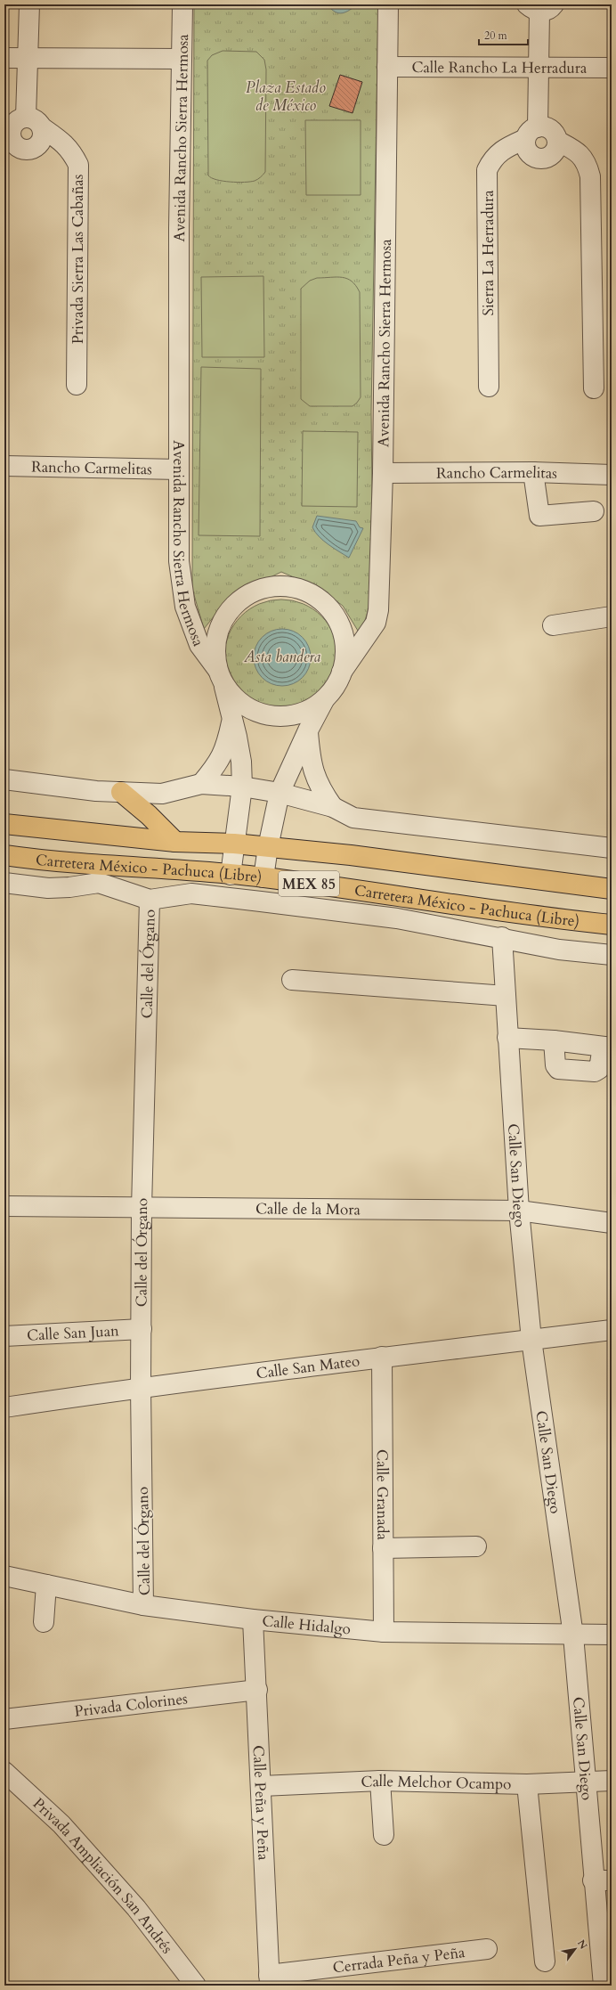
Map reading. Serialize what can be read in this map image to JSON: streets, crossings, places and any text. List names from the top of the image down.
{
  "streets": {
    "main road": ["Carretera México - Pachuca (Libre)", "MEX 85"],
    "street": [
      "Calle Rancho La Herradura",
      "Avenida Rancho Sierra Hermosa",
      "Sierra La Herradura",
      "Privada Sierra Las Cabañas",
      "Rancho Carmelitas",
      "Calle del Órgano",
      "Calle San Diego",
      "Calle de la Mora",
      "Calle San Juan",
      "Calle San Mateo",
      "Calle Granada",
      "Calle Hidalgo",
      "Privada Colorines",
      "Calle Melchor Ocampo",
      "Calle Peña y Peña",
      "Privada Ampliación San Andrés",
      "Cerrada Peña y Peña"
    ]
  },
  "crossings": [
    ["Calle Rancho La Herradura", "Avenida Rancho Sierra Hermosa"],
    ["Avenida Rancho Sierra Hermosa", "Rancho Carmelitas"],
    ["Avenida Rancho Sierra Hermosa", "Carretera México - Pachuca (Libre)"],
    ["Calle del Órgano", "Calle de la Mora"],
    ["Calle del Órgano", "Calle San Juan"],
    ["Calle del Órgano", "Calle San Mateo"],
    ["Calle del Órgano", "Calle Hidalgo"],
    ["Calle San Diego", "Calle de la Mora"],
    ["Calle San Diego", "Calle San Mateo"],
    ["Calle San Diego", "Calle Hidalgo"],
    ["Calle San Diego", "Calle Melchor Ocampo"],
    ["Calle San Mateo", "Calle Granada"],
    ["Calle Granada", "Calle Hidalgo"],
    ["Calle Hidalgo", "Calle Peña y Peña"],
    ["Privada Colorines", "Calle Peña y Peña"],
    ["Calle Melchor Ocampo", "Calle Peña y Peña"],
    ["Calle Peña y Peña", "Cerrada Peña y Peña"]
  ],
  "parks": ["Plaza Estado de México", "Asta bandera"],
  "scale_bar": "20 m",
  "north": "top right"
}
